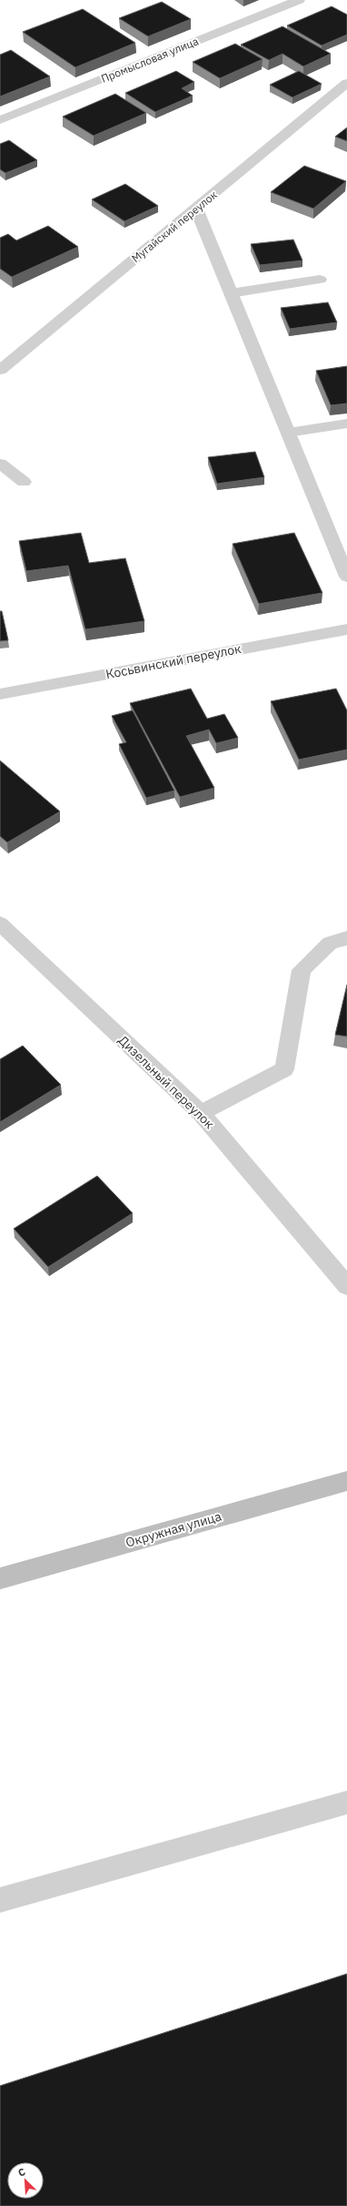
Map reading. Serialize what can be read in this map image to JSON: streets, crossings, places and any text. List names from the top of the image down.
{
  "streets": {
    "main road": ["Окружная улица"],
    "street": [
      "Промысловая улица",
      "Мугайский переулок",
      "Косьвинский переулок",
      "Дизельный переулок"
    ]
  },
  "north": "top left"
}
